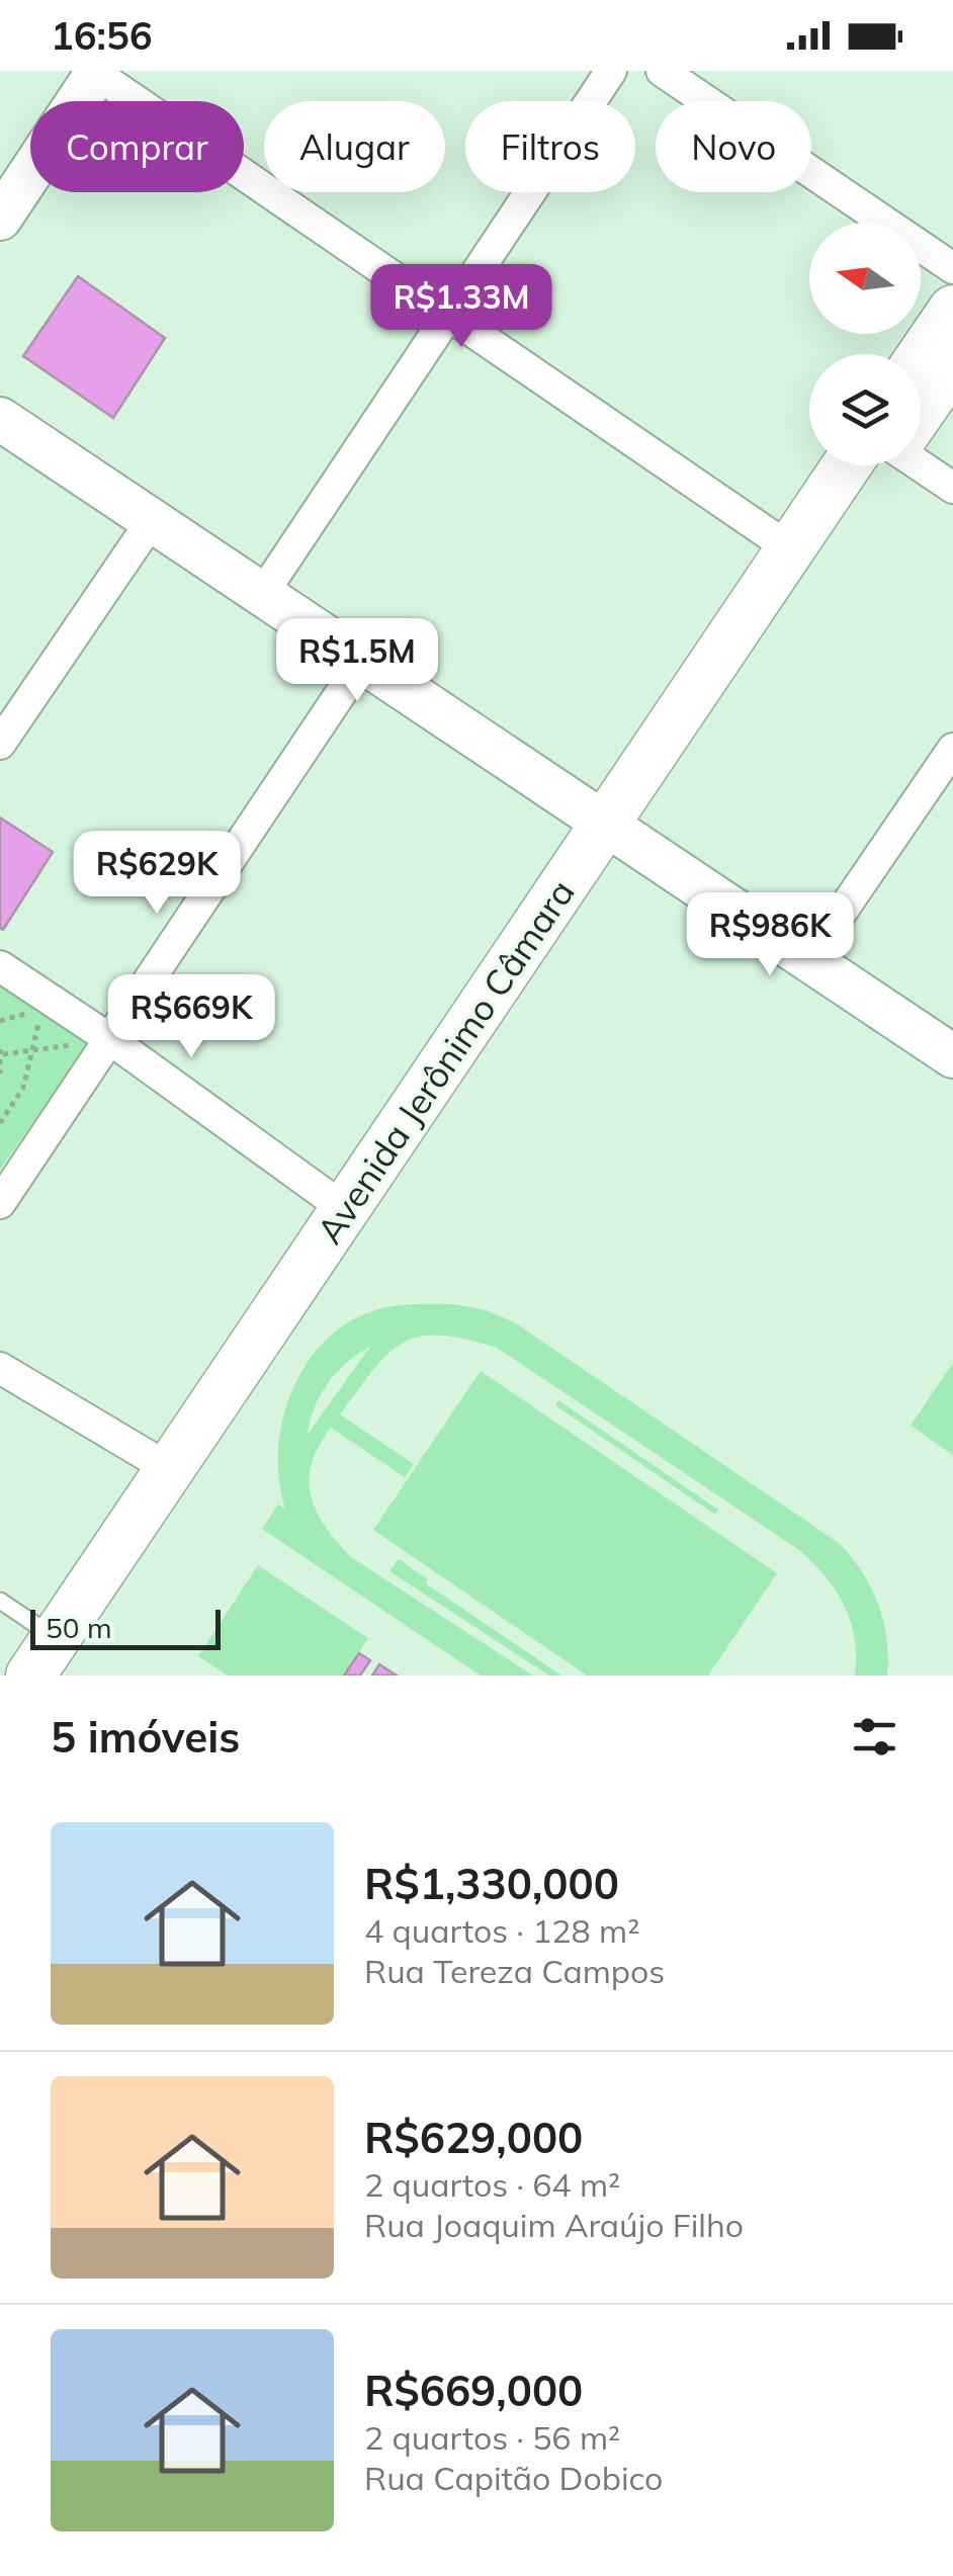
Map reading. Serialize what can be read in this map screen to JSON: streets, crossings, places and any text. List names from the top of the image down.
{
  "streets": {
    "main road": ["Avenida Jerônimo Câmara"]
  },
  "scale_bar": "50 m",
  "north": "left",
  "page": {
    "status": "16:56",
    "chip": [
      "Comprar",
      "Alugar",
      "Filtros",
      "Novo"
    ],
    "price": [
      "R$1.33M",
      "R$1.5M",
      "R$629K",
      "R$986K",
      "R$669K"
    ],
    "scale": "50 m",
    "heading": "5 imóveis",
    "list": [
      {
        "name": "R$1,330,000",
        "note": "4 quartos · 128 m² · Rua Tereza Campos"
      },
      {
        "name": "R$629,000",
        "note": "2 quartos · 64 m² · Rua Joaquim Araújo Filho"
      },
      {
        "name": "R$669,000",
        "note": "2 quartos · 56 m² · Rua Capitão Dobico"
      }
    ]
  }
}
